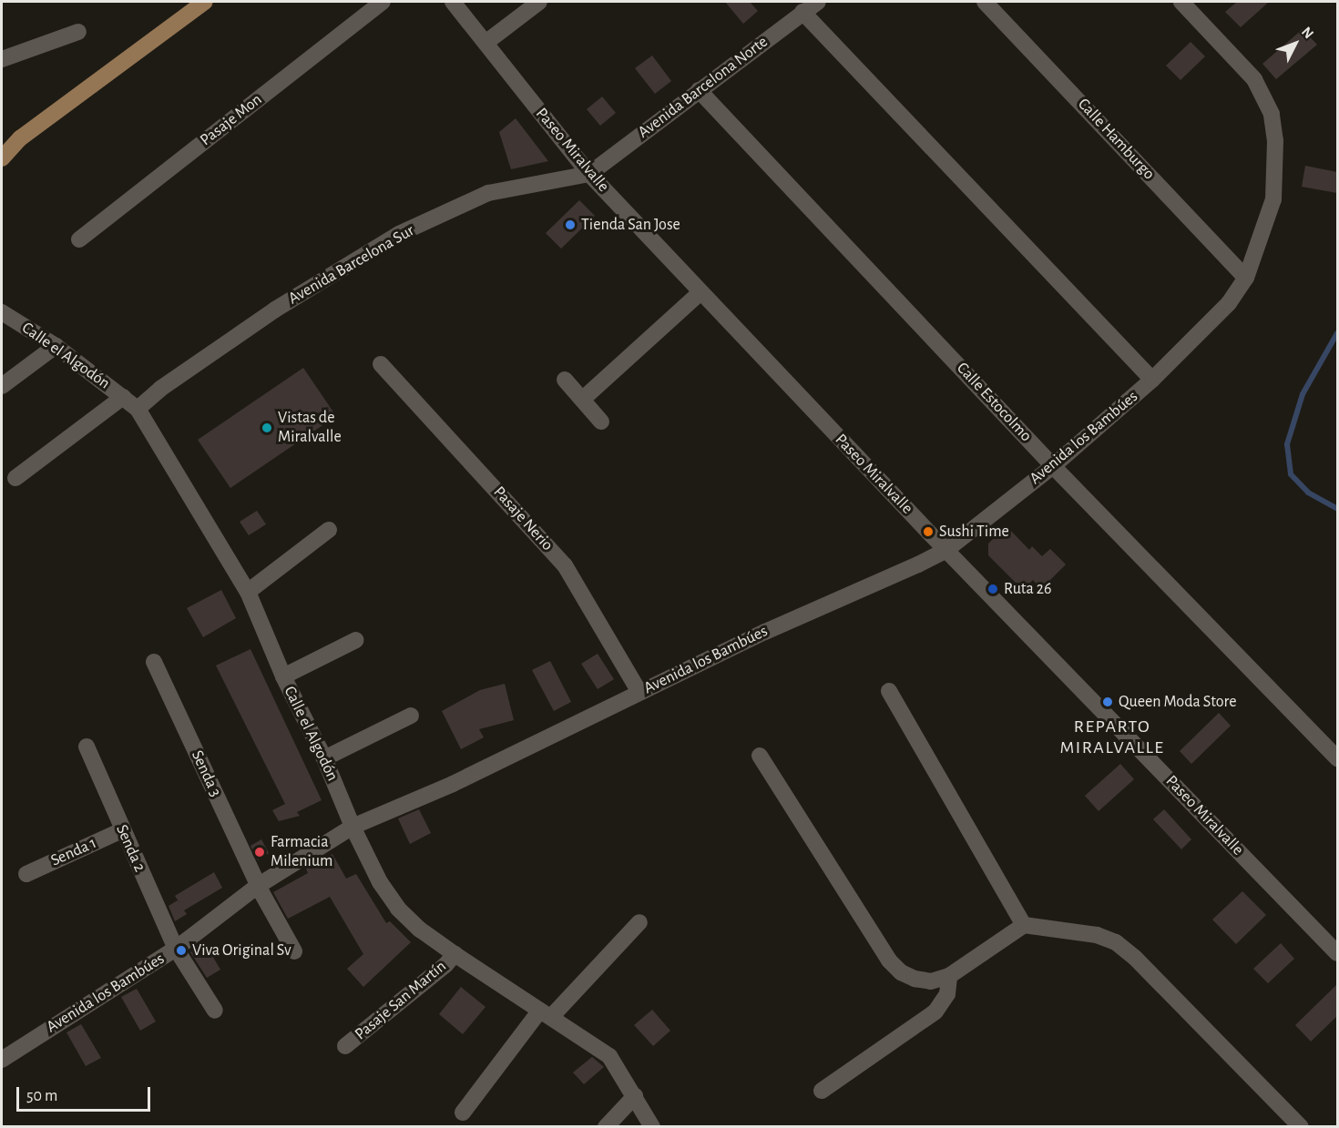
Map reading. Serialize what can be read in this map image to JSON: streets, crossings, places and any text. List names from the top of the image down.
{
  "streets": {
    "street": [
      "Avenida Barcelona Norte",
      "Pasaje Mon",
      "Calle Hamburgo",
      "Paseo Miralvalle",
      "Avenida Barcelona Sur",
      "Calle el Algodón",
      "Calle Estocolmo",
      "Avenida los Bambúes",
      "Pasaje Nerio",
      "Senda 3",
      "Senda 2",
      "Senda 1",
      "Pasaje San Martín"
    ]
  },
  "crossings": [
    ["Avenida Barcelona Norte", "Paseo Miralvalle"],
    ["Avenida Barcelona Norte", "Avenida Barcelona Sur"],
    ["Avenida Barcelona Norte", "Calle Estocolmo"],
    ["Calle Hamburgo", "Avenida los Bambúes"],
    ["Paseo Miralvalle", "Avenida Barcelona Sur"],
    ["Paseo Miralvalle", "Avenida los Bambúes"],
    ["Avenida Barcelona Sur", "Calle el Algodón"],
    ["Calle el Algodón", "Avenida los Bambúes"],
    ["Calle el Algodón", "Pasaje San Martín"],
    ["Calle Estocolmo", "Avenida los Bambúes"],
    ["Avenida los Bambúes", "Pasaje Nerio"],
    ["Avenida los Bambúes", "Senda 3"],
    ["Avenida los Bambúes", "Senda 2"],
    ["Senda 2", "Senda 1"]
  ],
  "districts": ["REPARTO MIRALVALLE"],
  "places": [
    "Tienda San Jose",
    "Vistas de Miralvalle",
    "Sushi Time",
    "Ruta 26",
    "Queen Moda Store",
    "Farmacia Milenium",
    "Viva Original Sv"
  ],
  "scale_bar": "50 m",
  "north": "top right"
}
